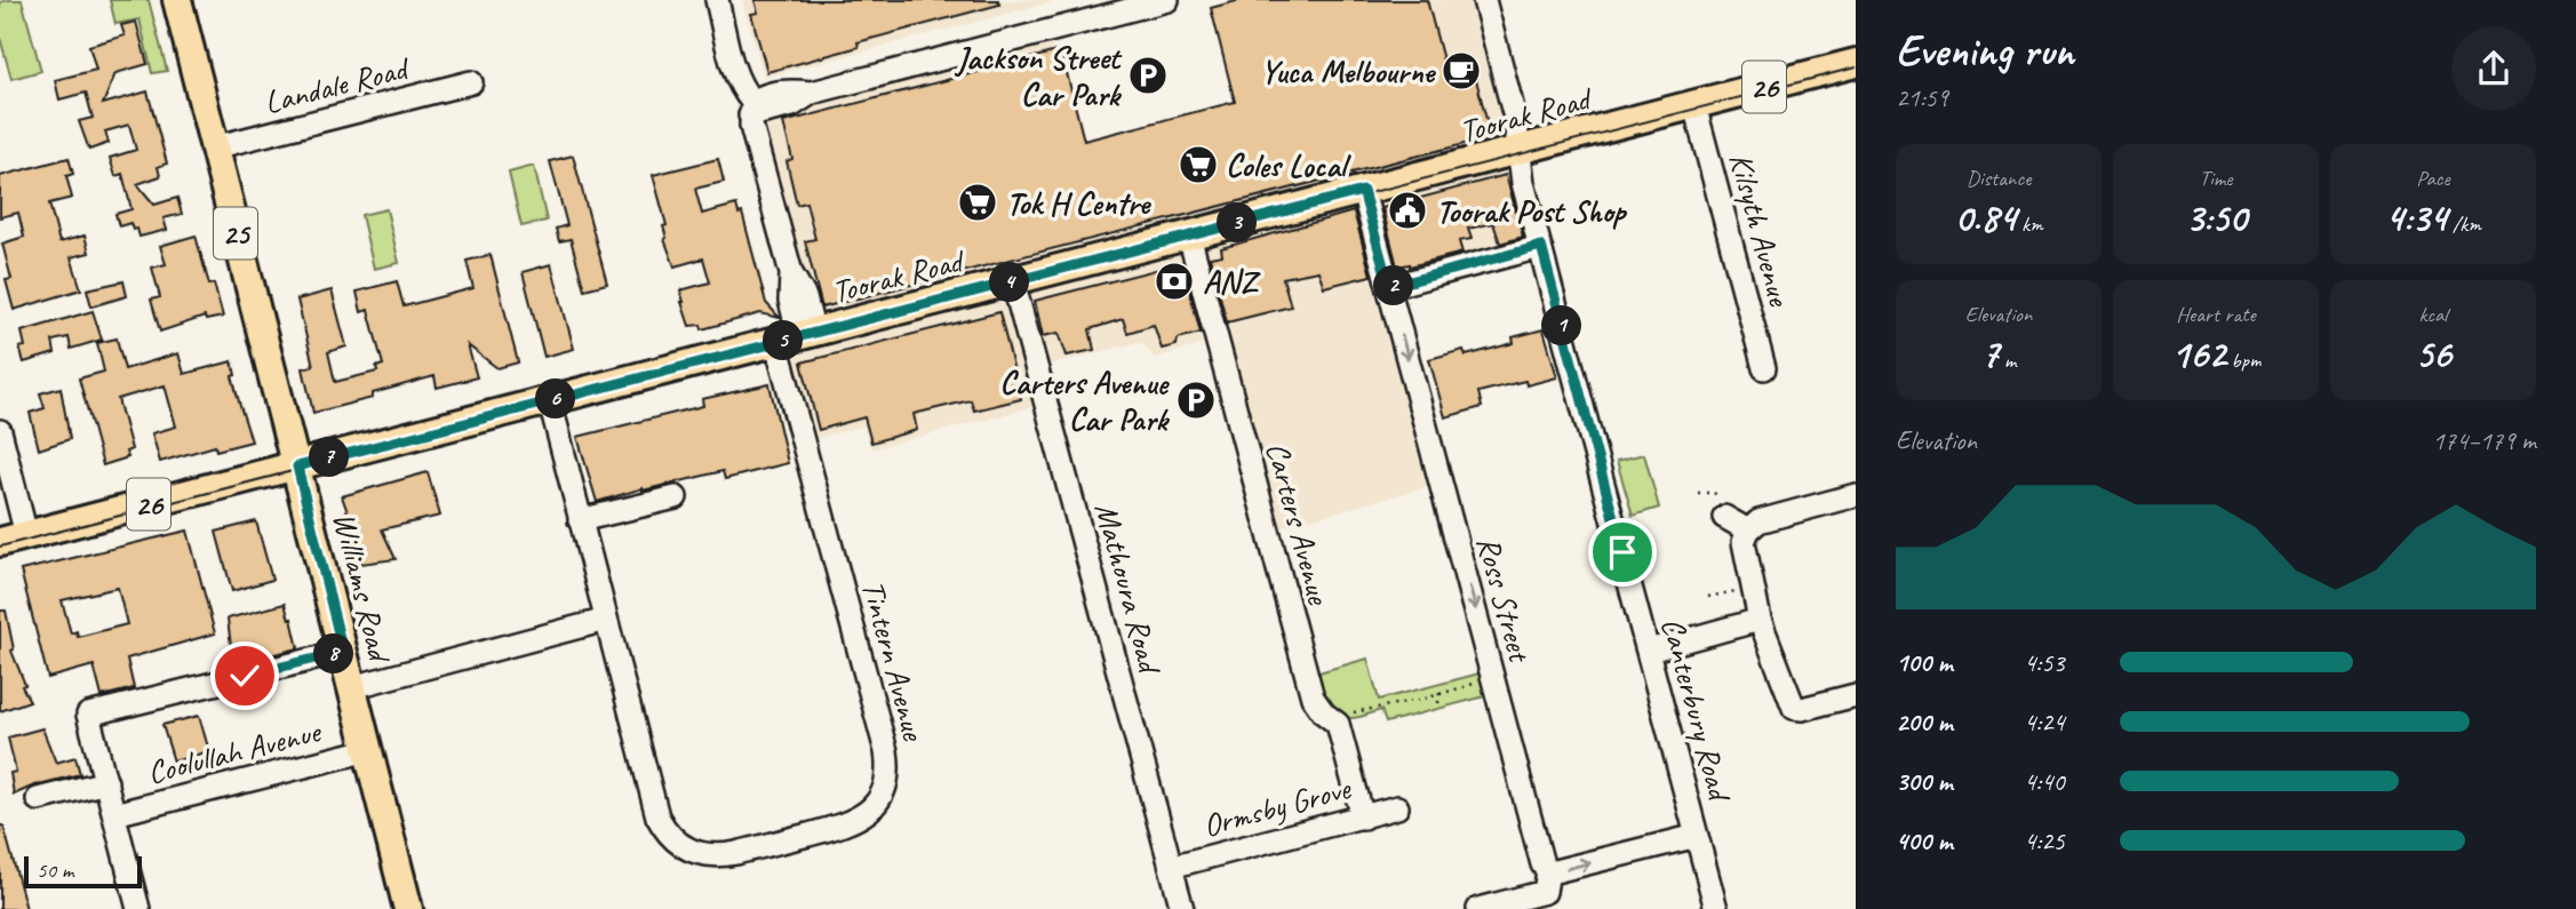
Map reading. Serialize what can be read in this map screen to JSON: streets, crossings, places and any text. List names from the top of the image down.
{
  "streets": {
    "main road": [
      "26",
      "Toorak Road",
      "25",
      "Williams Road"
    ],
    "street": [
      "Landale Road",
      "Kilsyth Avenue",
      "Carters Avenue",
      "Mathoura Road",
      "Ross Street",
      "Tintern Avenue",
      "Canterbury Road",
      "Coolullah Avenue",
      "Ormsby Grove"
    ]
  },
  "crossings": [
    ["Landale Road", "Williams Road"],
    ["Toorak Road", "Kilsyth Avenue"],
    ["Toorak Road", "Carters Avenue"],
    ["Toorak Road", "Williams Road"],
    ["Toorak Road", "Mathoura Road"],
    ["Toorak Road", "Ross Street"],
    ["Toorak Road", "Tintern Avenue"],
    ["Toorak Road", "Canterbury Road"],
    ["Carters Avenue", "Ormsby Grove"],
    ["Williams Road", "Coolullah Avenue"],
    ["Mathoura Road", "Ormsby Grove"]
  ],
  "one_way": ["Ross Street"],
  "places": {
    "cafe": ["Yuca Melbourne"],
    "parking": ["Jackson Street Car Park", "Carters Avenue Car Park"],
    "supermarket": ["Coles Local", "Tok H Centre"],
    "public building": ["Toorak Post Shop"],
    "bank": ["ANZ"]
  },
  "scale_bar": "50 m",
  "page": {
    "heading": ["Evening run", "21:59"],
    "stats": [
      ["Distance", "0.84 km"],
      ["Time", "3:50"],
      ["Pace", "4:34 /km"],
      ["Elevation", "7 m"],
      ["Heart rate", "162 bpm"],
      ["kcal", "56"]
    ],
    "pins": [
      "3",
      "4",
      "2",
      "1",
      "5",
      "6",
      "7",
      "8"
    ],
    "chart": ["Elevation", "174–179 m"],
    "list": [
      {
        "name": "100 m",
        "note": "4:53"
      },
      {
        "name": "200 m",
        "note": "4:24"
      },
      {
        "name": "300 m",
        "note": "4:40"
      },
      {
        "name": "400 m",
        "note": "4:25"
      }
    ],
    "scale": "50 m"
  }
}
